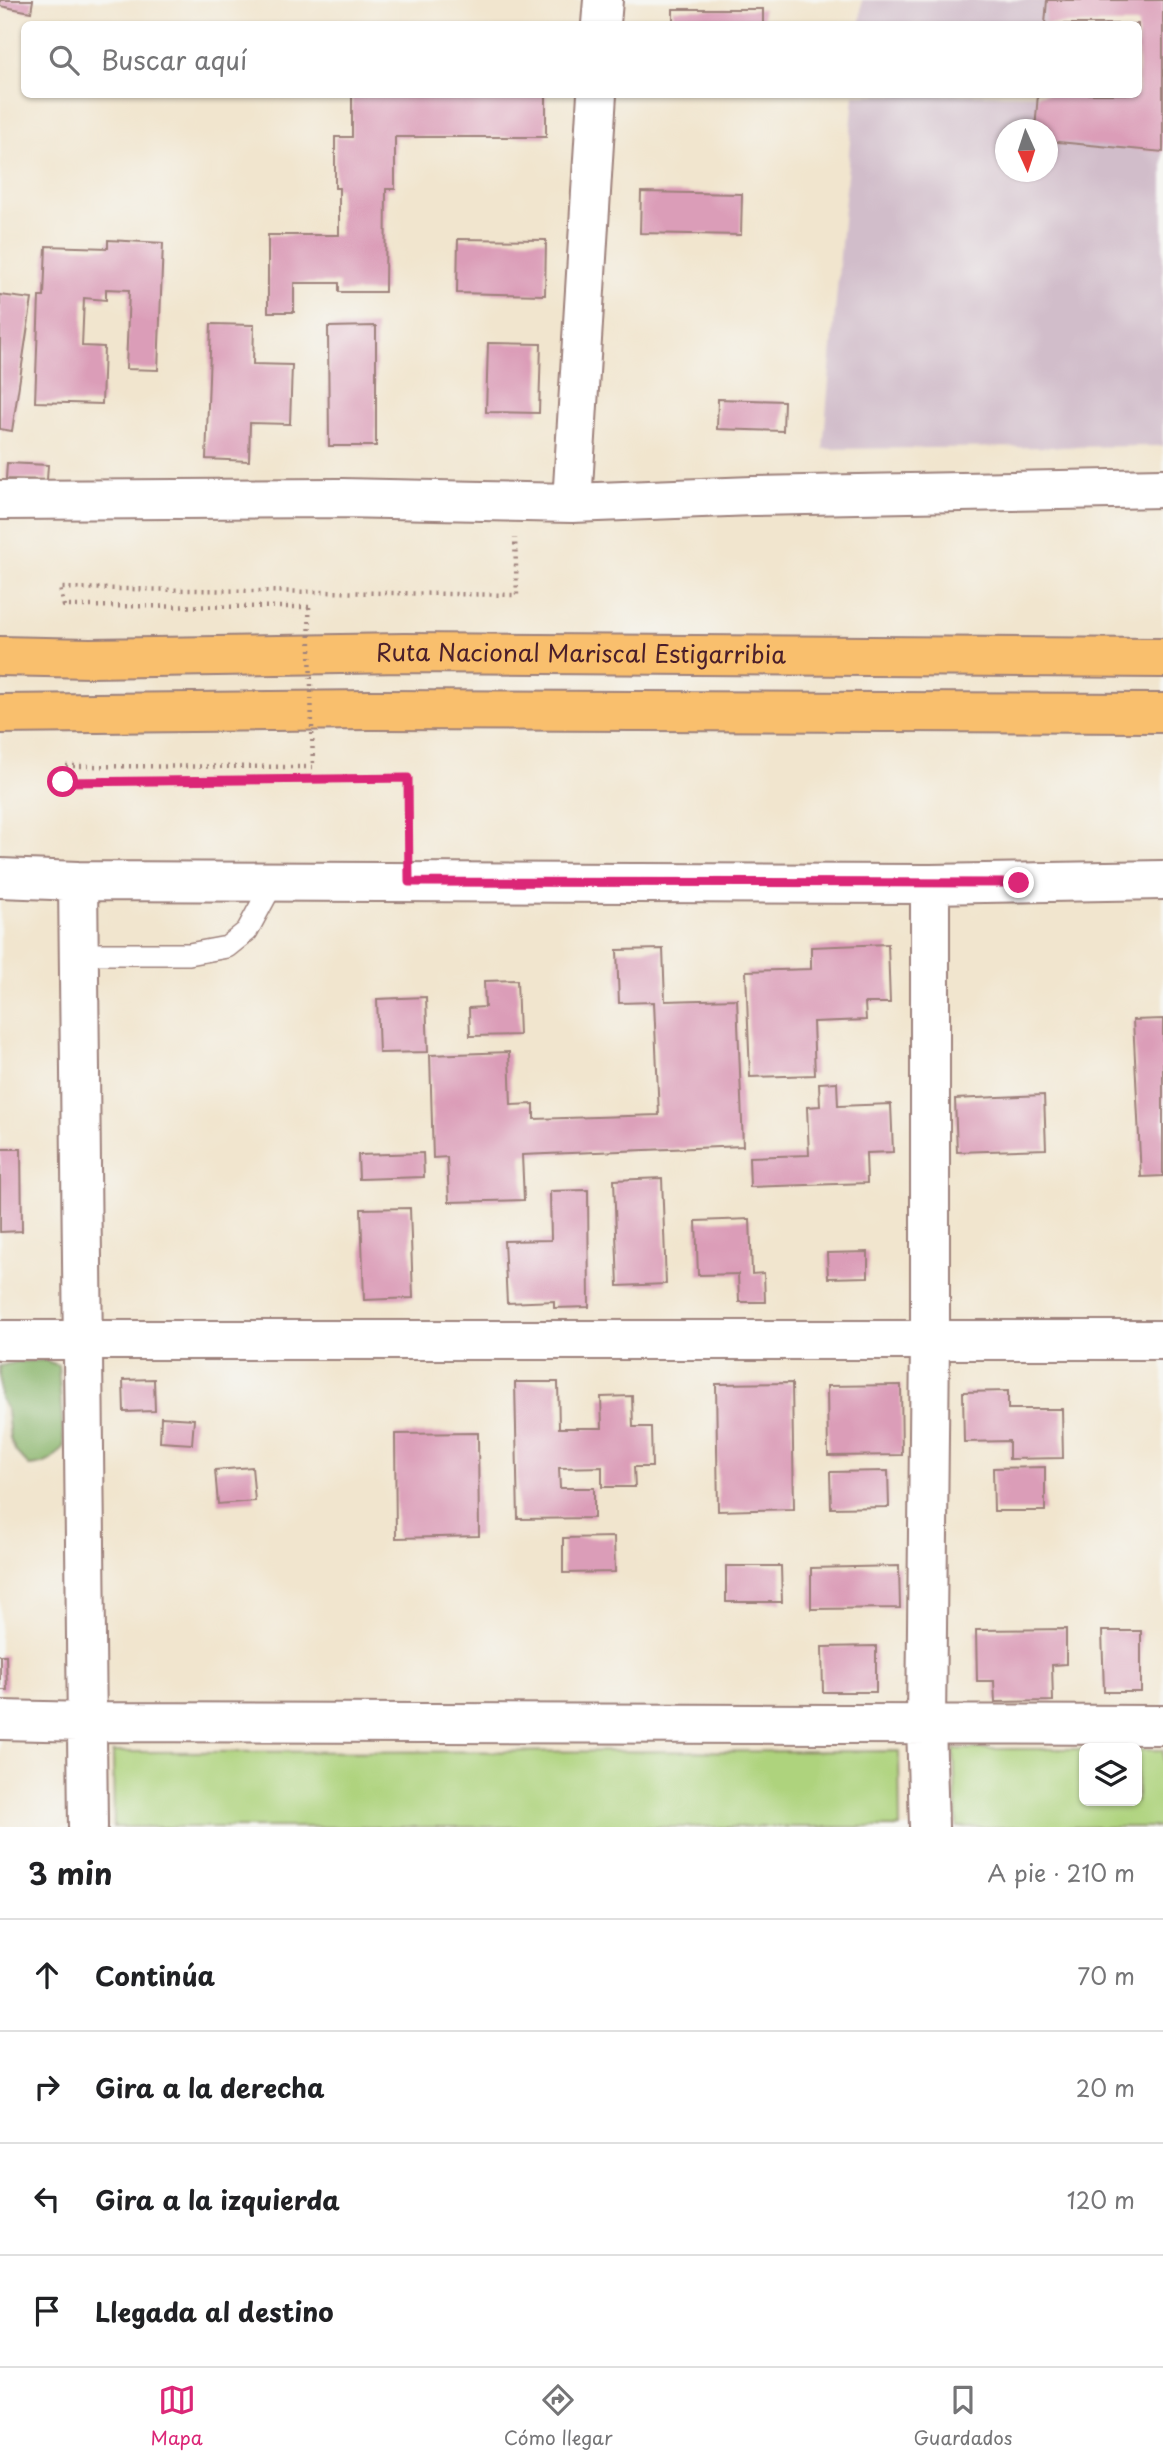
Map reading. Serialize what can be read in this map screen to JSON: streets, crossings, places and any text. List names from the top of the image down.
{
  "streets": {
    "highway": ["Ruta Nacional Mariscal Estigarribia"]
  },
  "north": "bottom",
  "page": {
    "search": "Buscar aquí",
    "heading": ["3 min", "A pie · 210 m"],
    "list": [
      ["Continúa", "70 m"],
      ["Gira a la derecha", "20 m"],
      ["Gira a la izquierda", "120 m"],
      "Llegada al destino"
    ],
    "nav": ["Mapa", "Cómo llegar", "Guardados"]
  }
}
